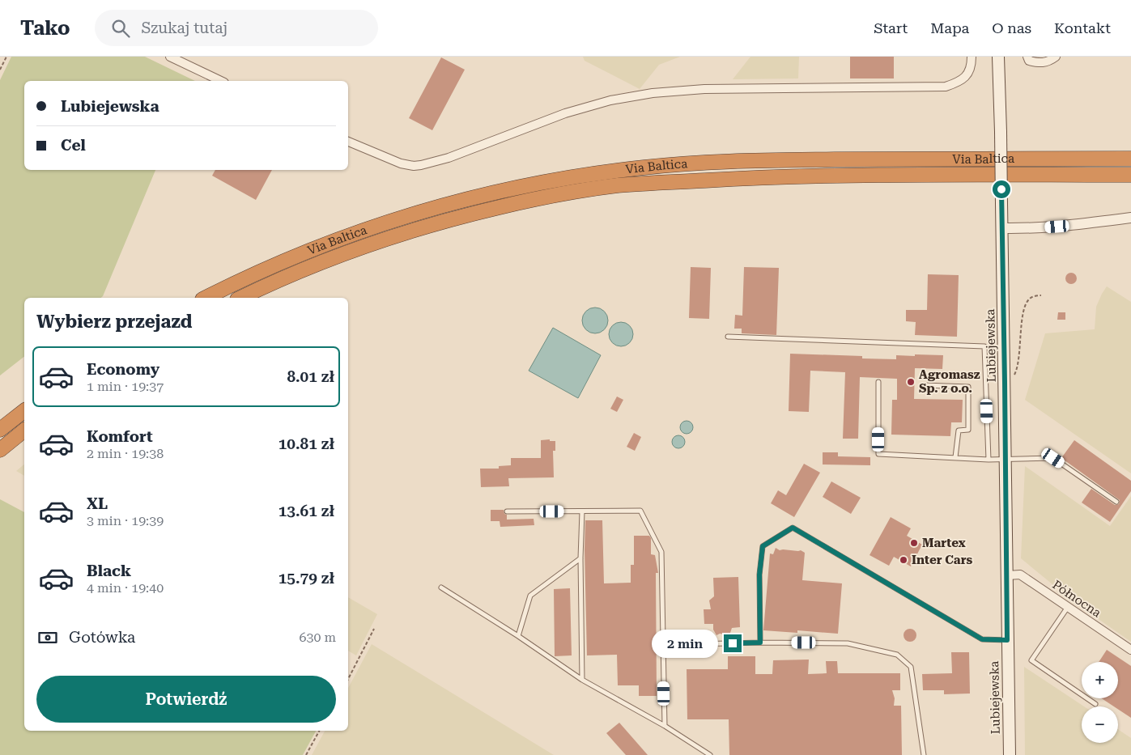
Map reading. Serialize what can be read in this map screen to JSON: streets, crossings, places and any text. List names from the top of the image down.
{
  "streets": {
    "highway": ["Via Baltica"],
    "main road": ["Lubiejewska"],
    "street": ["Północna"]
  },
  "crossings": [
    ["Lubiejewska", "Północna"]
  ],
  "places": ["Agromasz Sp. z o.o.", "Martex", "Inter Cars"],
  "page": {
    "header": "Tako",
    "search": "Szukaj tutaj",
    "nav": [
      "Start",
      "Mapa",
      "O nas",
      "Kontakt"
    ],
    "banner": ["Lubiejewska", "Cel"],
    "heading": "Wybierz przejazd",
    "list": [
      {
        "name": "Economy",
        "note": "1 min · 19:37",
        "value": "8.01 zł"
      },
      {
        "name": "Komfort",
        "note": "2 min · 19:38",
        "value": "10.81 zł"
      },
      {
        "name": "XL",
        "note": "3 min · 19:39",
        "value": "13.61 zł"
      },
      {
        "name": "Black",
        "note": "4 min · 19:40",
        "value": "15.79 zł"
      }
    ],
    "pay": ["Gotówka", "630 m"],
    "bubble": "2 min",
    "map_buttons": ["+", "−"],
    "buttons": "Potwierdź"
  }
}
